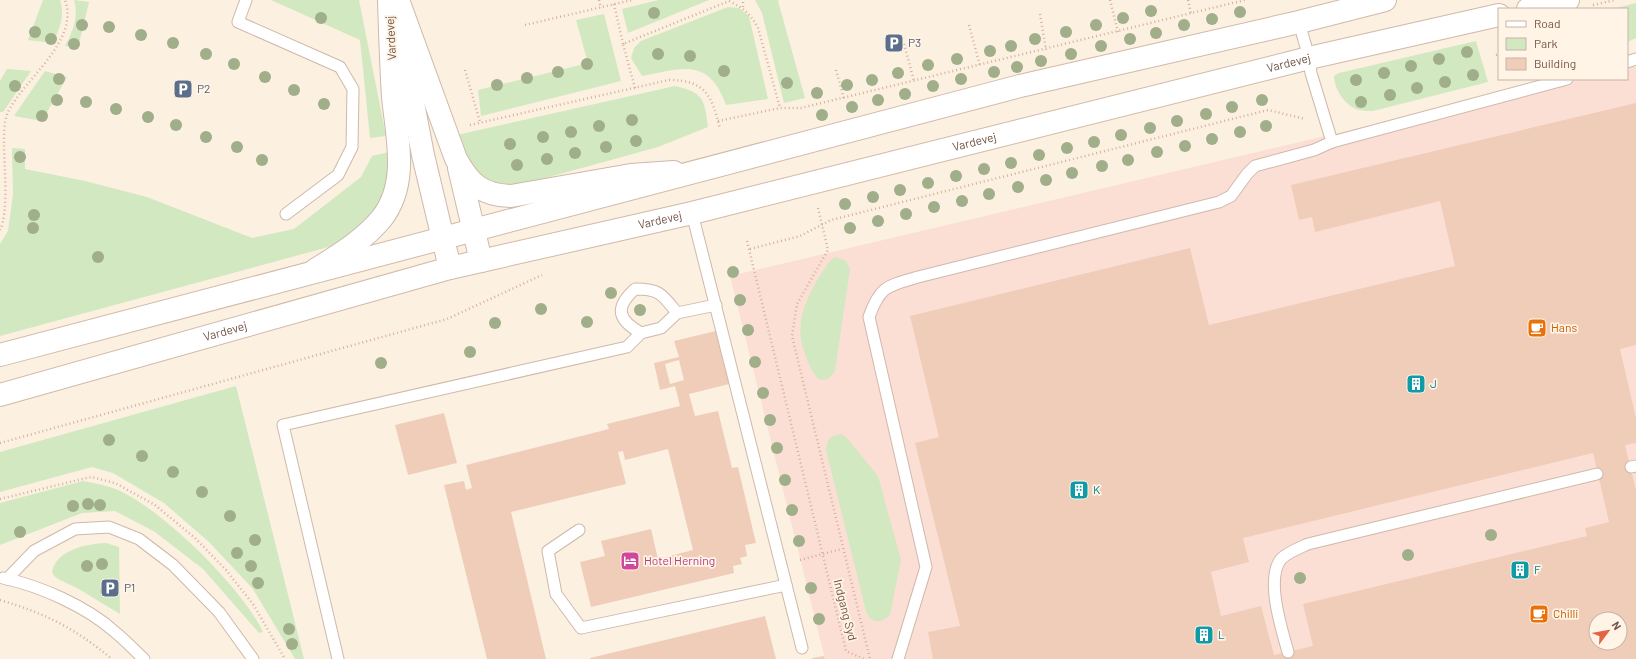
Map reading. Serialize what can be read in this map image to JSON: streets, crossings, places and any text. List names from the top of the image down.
{
  "streets": {
    "street": ["Vardevej"],
    "path": ["Indgang Syd"]
  },
  "places": {
    "parking": ["P3", "P2", "P1"],
    "cafe": ["Hans", "Chilli"],
    "building": [
      "J",
      "K",
      "F",
      "L"
    ],
    "hotel": ["Hotel Herning"]
  },
  "legend": ["Road", "Park", "Building"],
  "north": "top right"
}
